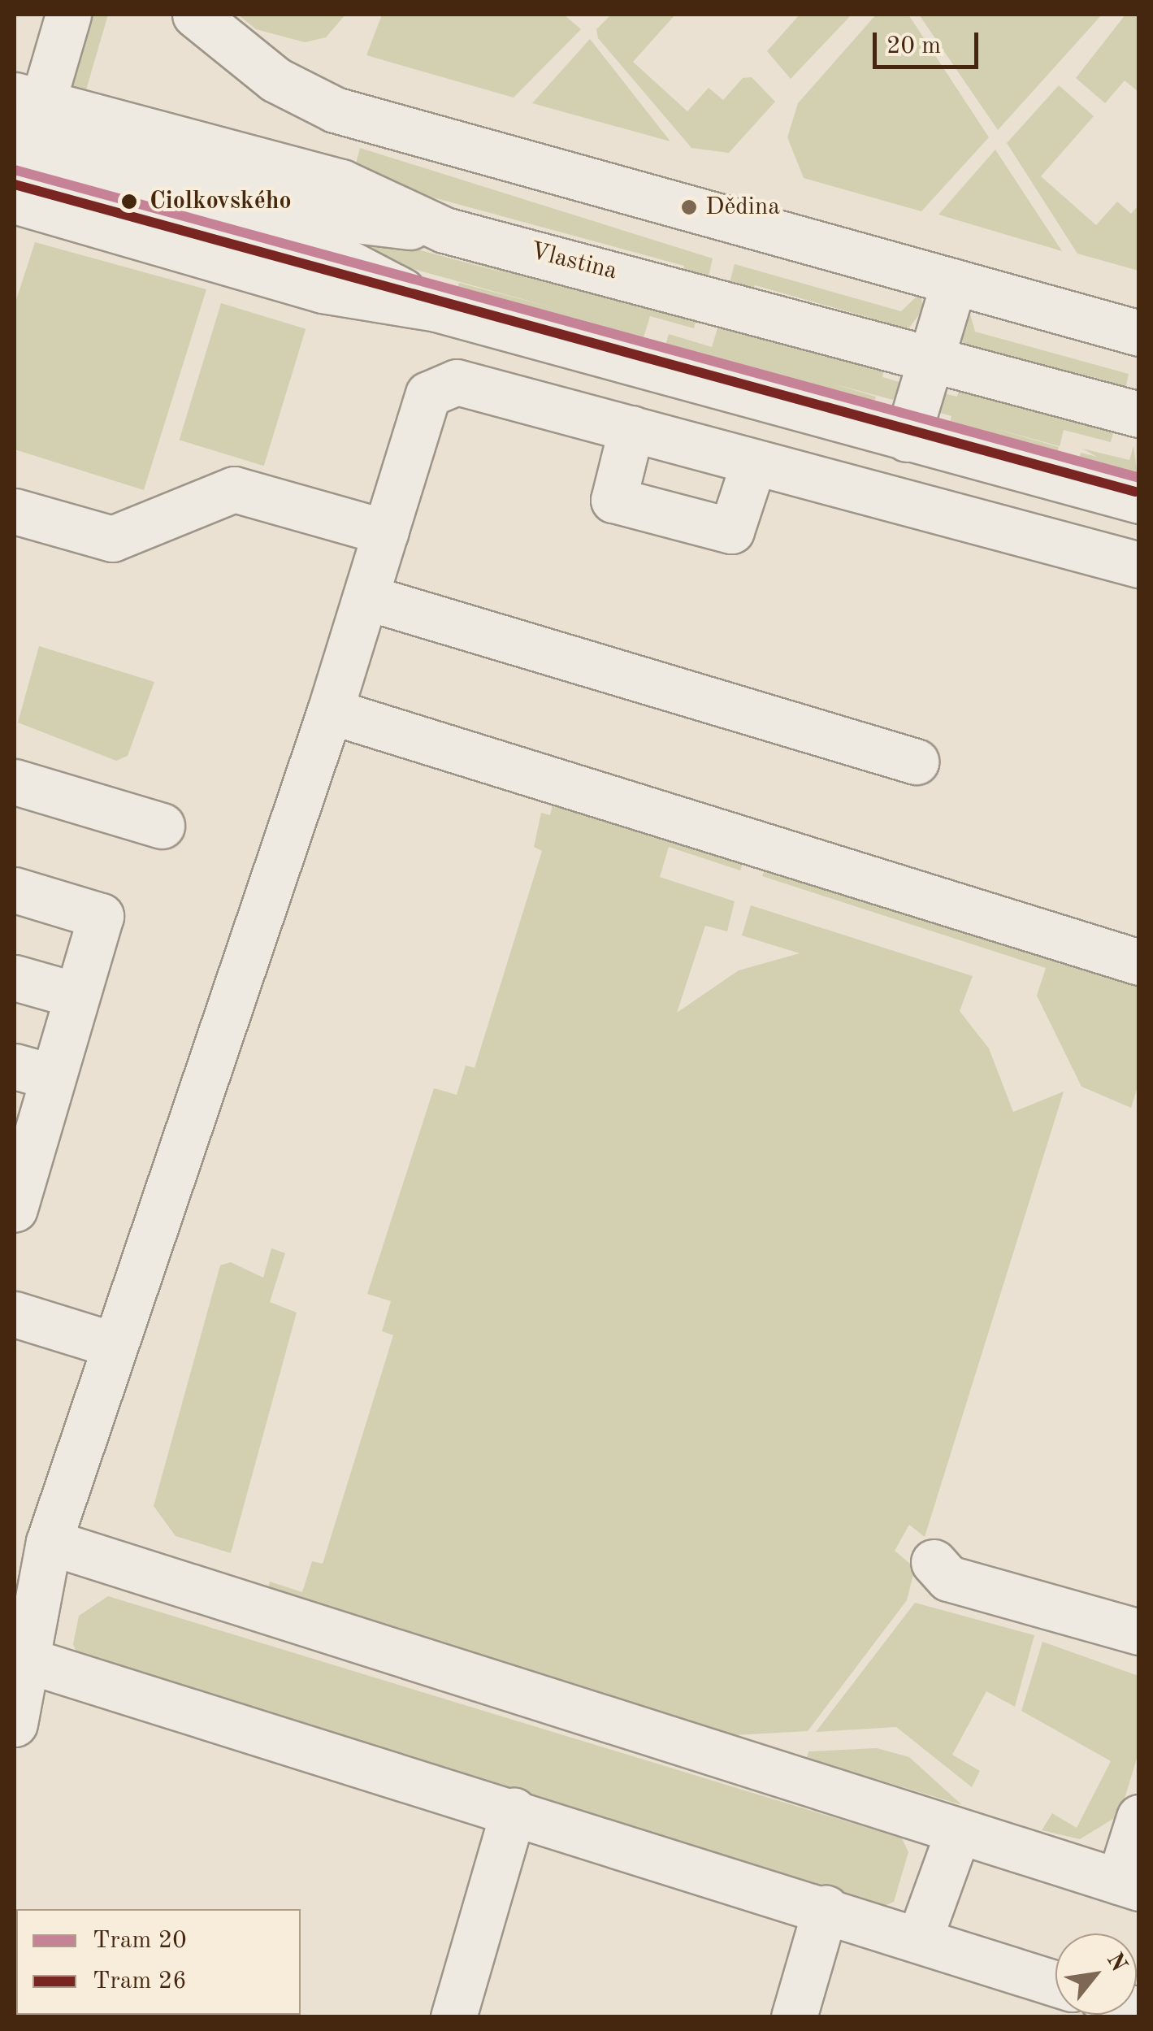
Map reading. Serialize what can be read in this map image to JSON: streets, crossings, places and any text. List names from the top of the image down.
{
  "streets": {
    "street": ["Vlastina"]
  },
  "places": ["Ciolkovského", "Dědina"],
  "lines": ["tram line 20", "tram line 26"],
  "legend": ["Tram 20", "Tram 26"],
  "scale_bar": "20 m",
  "north": "top right"
}
